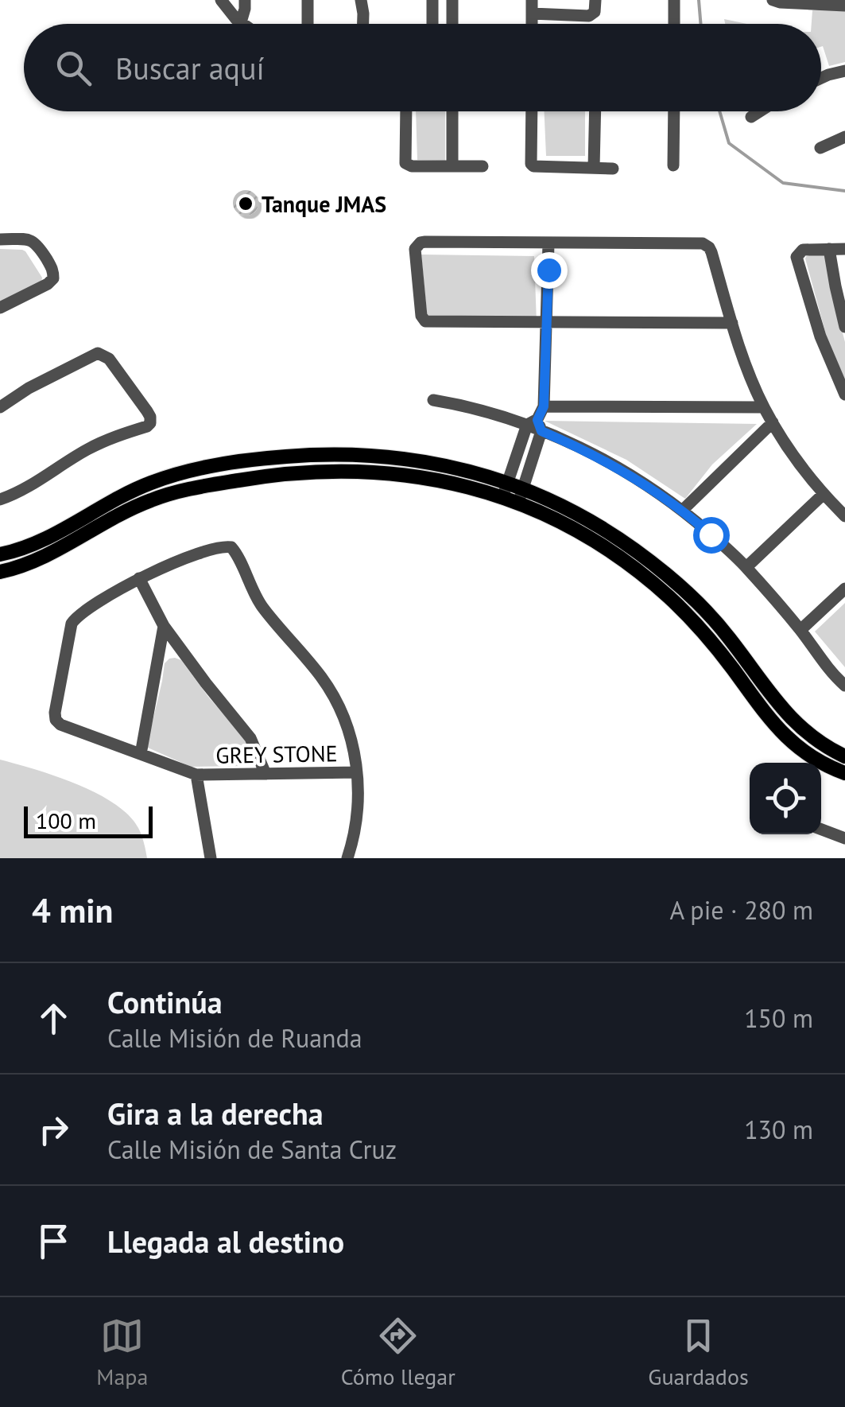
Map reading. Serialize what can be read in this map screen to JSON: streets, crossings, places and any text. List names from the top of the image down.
{
  "streets": {
    "street": ["GREY STONE"]
  },
  "places": ["Tanque JMAS"],
  "scale_bar": "100 m",
  "page": {
    "search": "Buscar aquí",
    "scale": "100 m",
    "heading": ["4 min", "A pie · 280 m"],
    "list": [
      ["Continúa", "Calle Misión de Ruanda", "150 m"],
      ["Gira a la derecha", "Calle Misión de Santa Cruz", "130 m"],
      "Llegada al destino"
    ],
    "nav": ["Mapa", "Cómo llegar", "Guardados"]
  }
}
